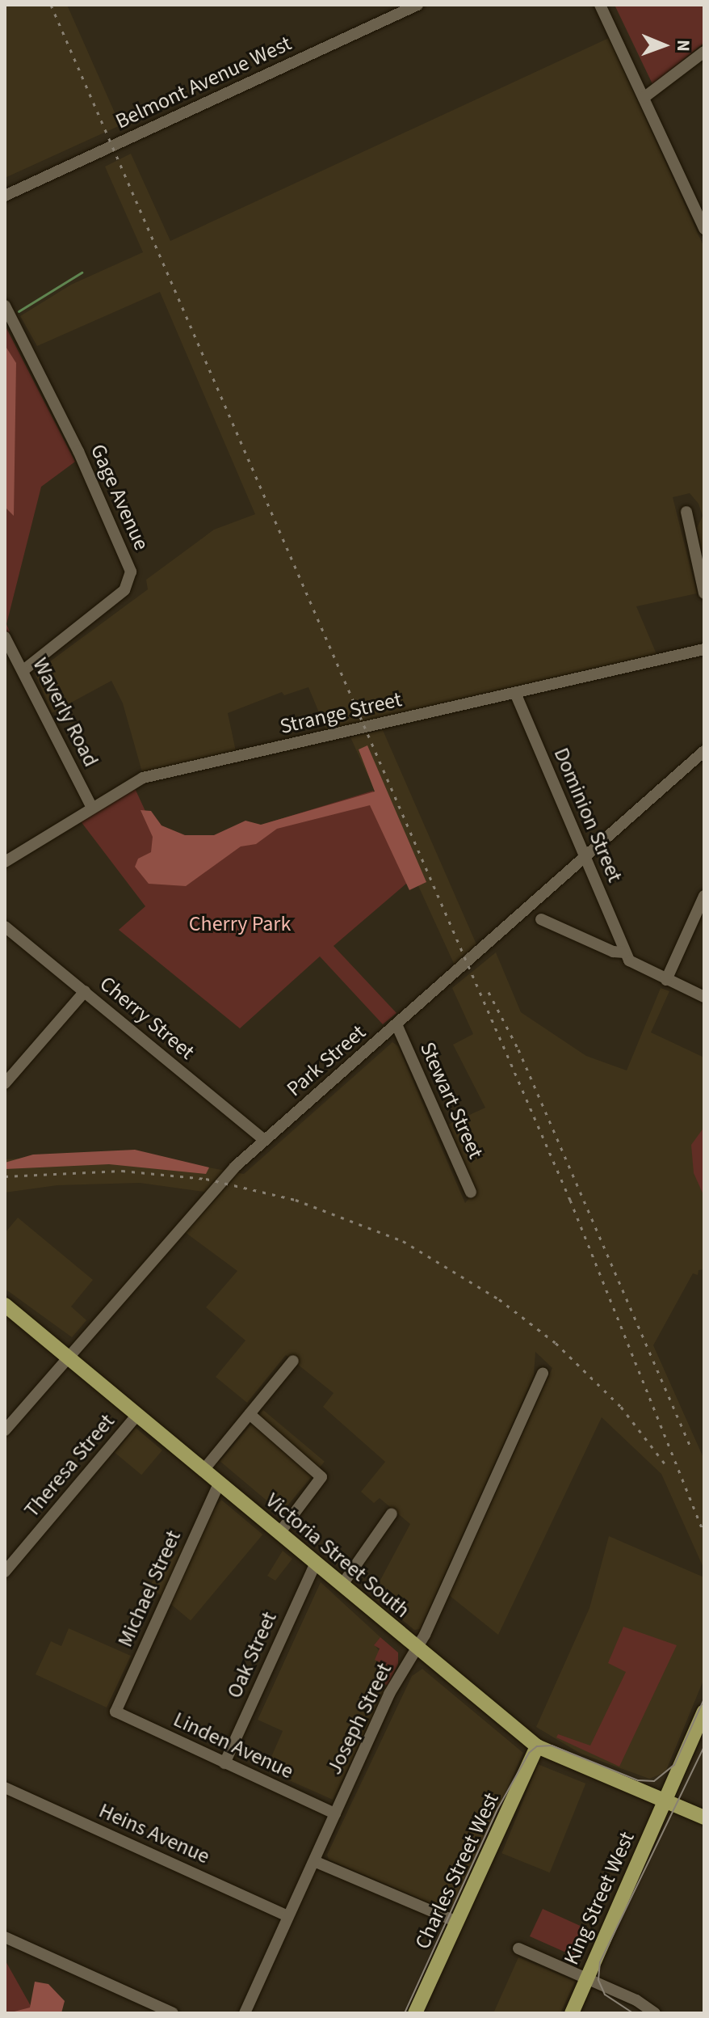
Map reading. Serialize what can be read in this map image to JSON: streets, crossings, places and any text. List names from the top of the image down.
{
  "streets": {
    "main road": ["Victoria Street South", "Charles Street West", "King Street West"],
    "street": [
      "Belmont Avenue West",
      "Gage Avenue",
      "Waverly Road",
      "Strange Street",
      "Dominion Street",
      "Cherry Street",
      "Park Street",
      "Stewart Street",
      "Theresa Street",
      "Michael Street",
      "Oak Street",
      "Joseph Street",
      "Linden Avenue",
      "Heins Avenue"
    ]
  },
  "crossings": [
    ["Gage Avenue", "Waverly Road"],
    ["Waverly Road", "Strange Street"],
    ["Strange Street", "Dominion Street"],
    ["Dominion Street", "Park Street"],
    ["Cherry Street", "Park Street"],
    ["Park Street", "Stewart Street"],
    ["Park Street", "Victoria Street South"],
    ["Theresa Street", "Victoria Street South"],
    ["Victoria Street South", "Michael Street"],
    ["Victoria Street South", "Oak Street"],
    ["Victoria Street South", "Joseph Street"],
    ["Victoria Street South", "Charles Street West"],
    ["Victoria Street South", "King Street West"],
    ["Michael Street", "Linden Avenue"],
    ["Oak Street", "Linden Avenue"],
    ["Joseph Street", "Linden Avenue"],
    ["Joseph Street", "Heins Avenue"]
  ],
  "parks": ["Cherry Park"],
  "north": "right"
}
